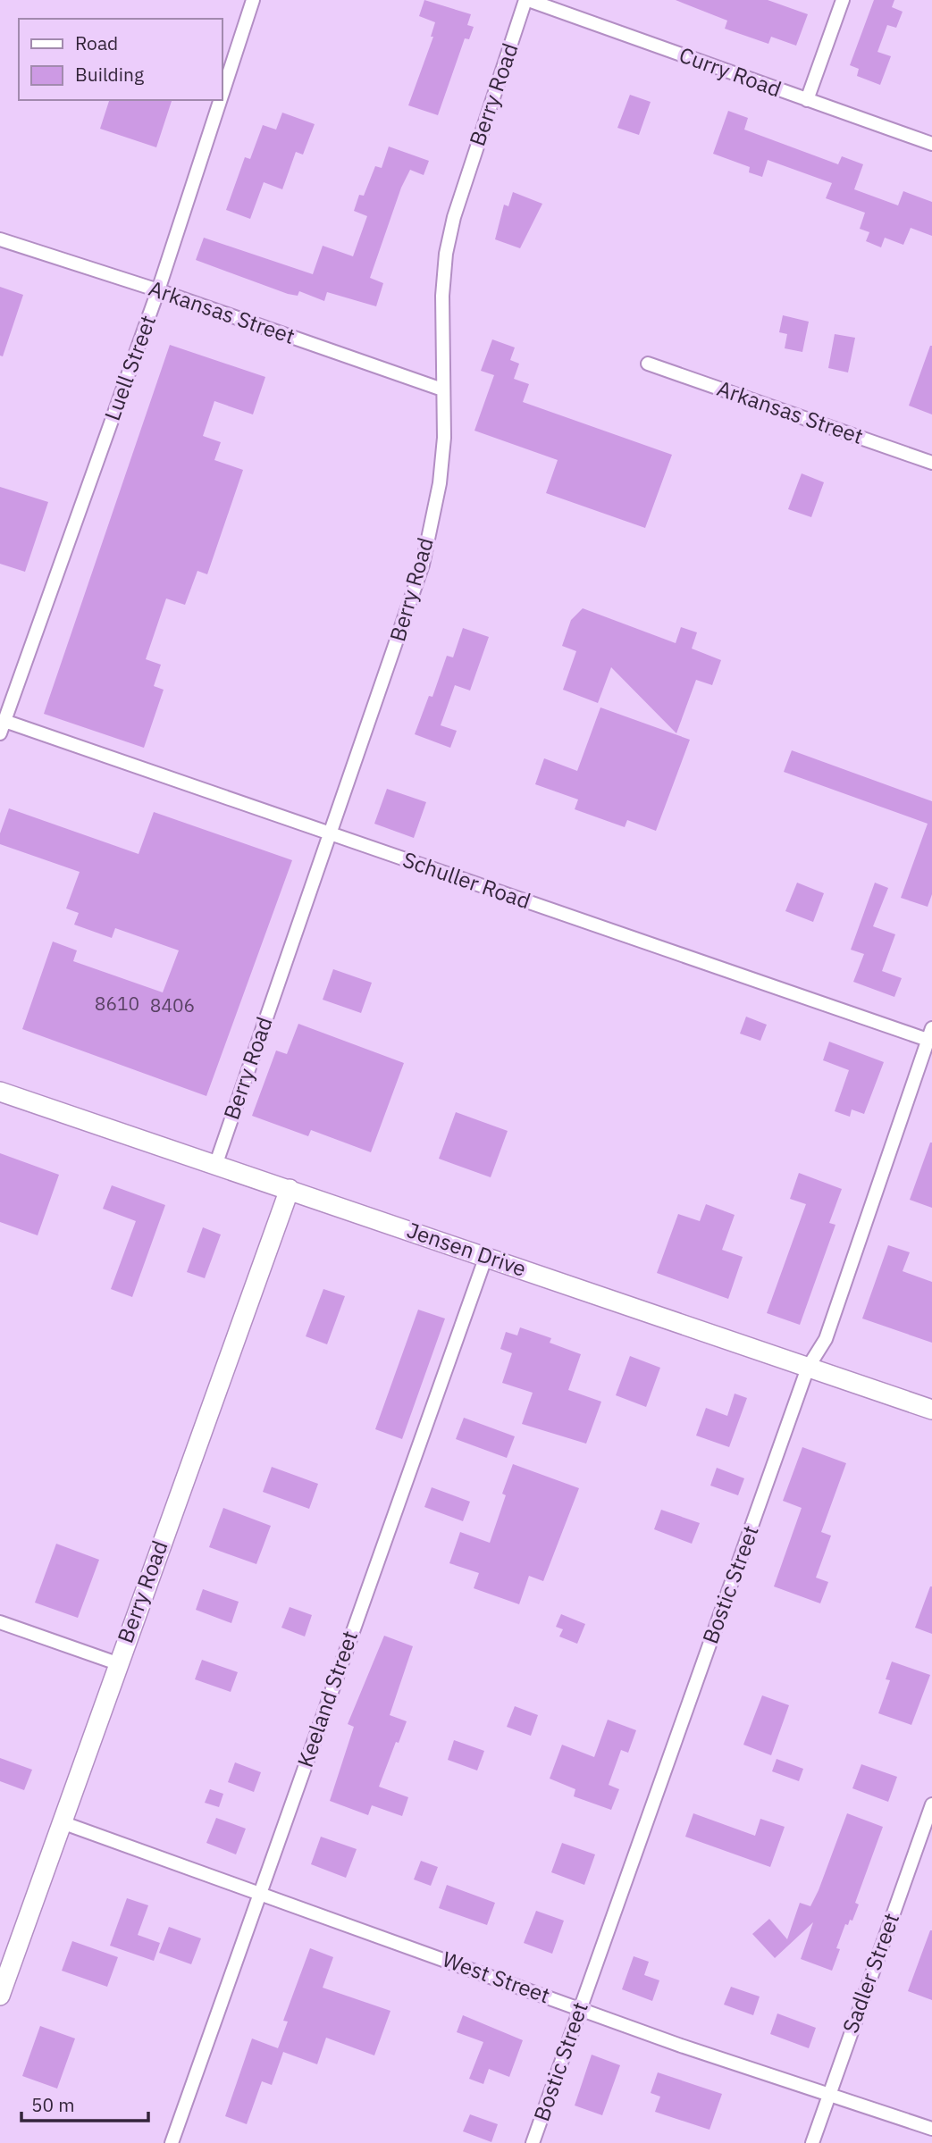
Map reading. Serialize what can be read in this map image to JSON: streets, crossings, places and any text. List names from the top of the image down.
{
  "streets": {
    "main road": ["Berry Road", "Jensen Drive"],
    "street": [
      "Curry Road",
      "Arkansas Street",
      "Luell Street",
      "Schuller Road",
      "Bostic Street",
      "Keeland Street",
      "Sadler Street",
      "West Street"
    ]
  },
  "crossings": [
    ["Curry Road", "Berry Road"],
    ["Berry Road", "Arkansas Street"],
    ["Berry Road", "Schuller Road"],
    ["Berry Road", "Jensen Drive"],
    ["Berry Road", "West Street"],
    ["Arkansas Street", "Luell Street"],
    ["Luell Street", "Schuller Road"],
    ["Schuller Road", "Bostic Street"],
    ["Jensen Drive", "Bostic Street"],
    ["Jensen Drive", "Keeland Street"],
    ["Bostic Street", "West Street"],
    ["Keeland Street", "West Street"],
    ["Sadler Street", "West Street"]
  ],
  "house_numbers": ["8610", "8406"],
  "legend": ["Road", "Building"],
  "scale_bar": "50 m"
}
